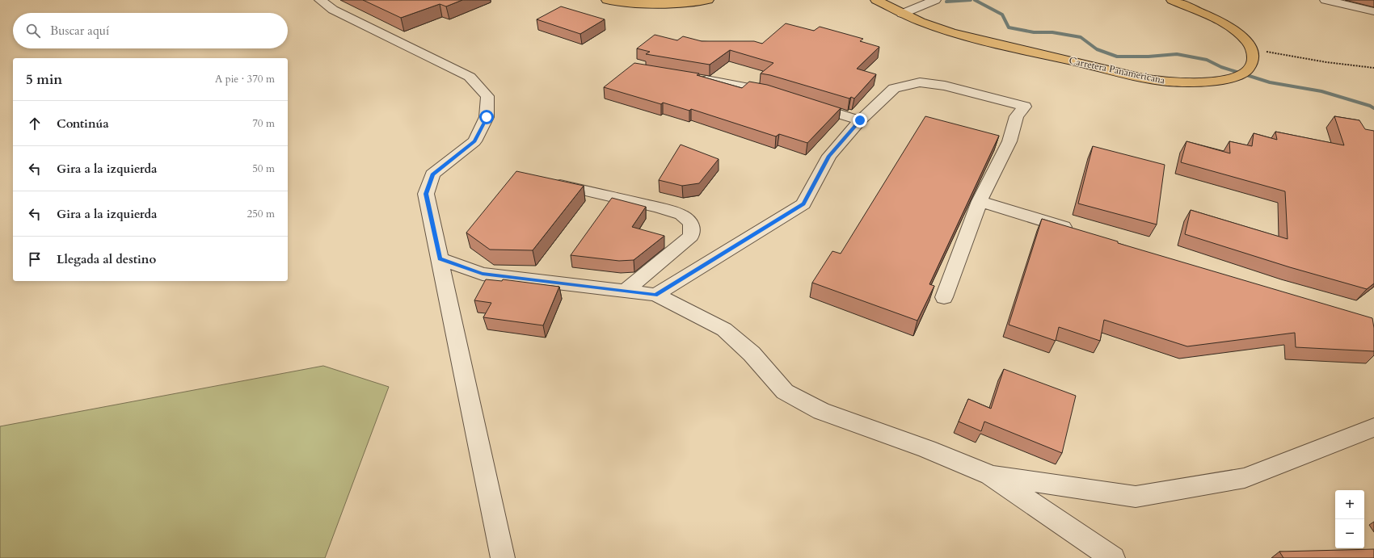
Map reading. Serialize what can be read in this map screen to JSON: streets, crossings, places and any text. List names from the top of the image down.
{
  "streets": {
    "highway": ["Carretera Panamericana"]
  },
  "page": {
    "search": "Buscar aquí",
    "heading": ["5 min", "A pie · 370 m"],
    "list": [
      ["Continúa", "70 m"],
      ["Gira a la izquierda", "50 m"],
      ["Gira a la izquierda", "250 m"],
      "Llegada al destino"
    ],
    "map_buttons": ["+", "−"]
  }
}
